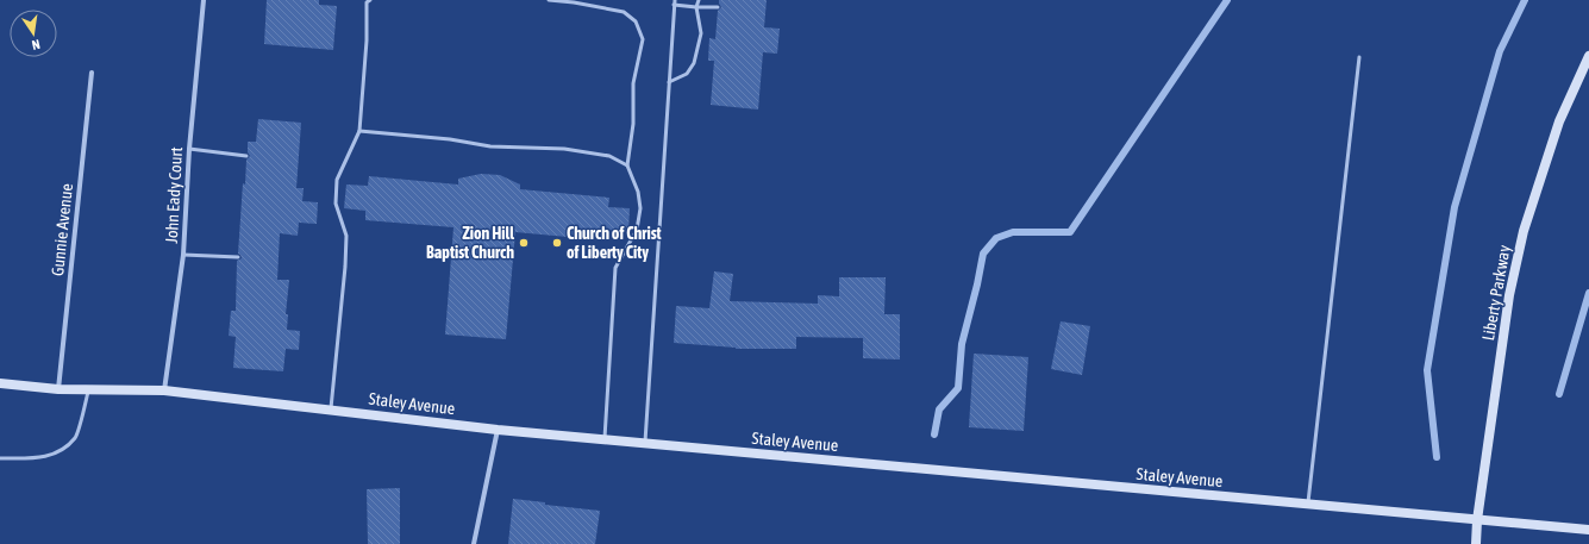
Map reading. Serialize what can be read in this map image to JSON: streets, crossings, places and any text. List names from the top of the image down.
{
  "streets": {
    "street": [
      "John Eady Court",
      "Gunnie Avenue",
      "Liberty Parkway",
      "Staley Avenue"
    ]
  },
  "crossings": [
    ["John Eady Court", "Staley Avenue"],
    ["Gunnie Avenue", "Staley Avenue"],
    ["Liberty Parkway", "Staley Avenue"]
  ],
  "places": ["Zion Hill Baptist Church", "Church of Christ of Liberty City"],
  "north": "bottom"
}
